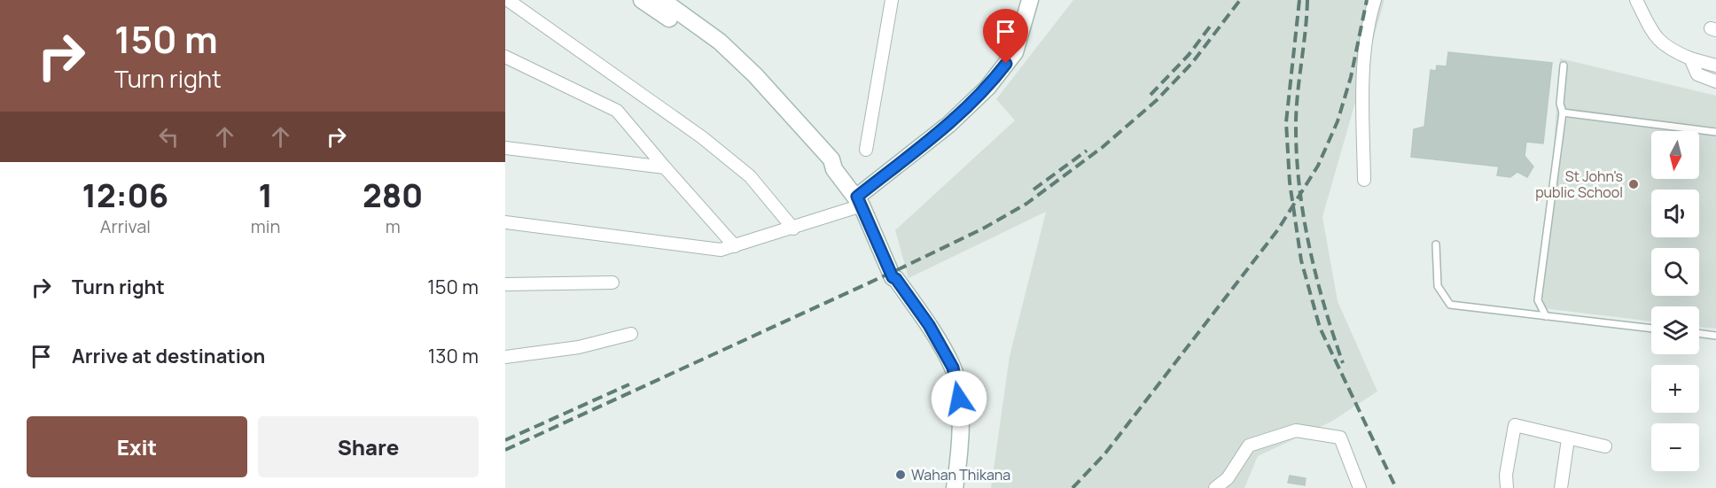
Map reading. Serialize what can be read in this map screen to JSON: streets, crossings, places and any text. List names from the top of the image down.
{
  "places": ["St John's public School", "Wahan Thikana"],
  "north": "bottom",
  "page": {
    "turn": ["150 m", "Turn right"],
    "map_buttons": ["+", "−"],
    "eta": [
      "12:06",
      "Arrival",
      "1",
      "min",
      "280",
      "m"
    ],
    "list": [
      {
        "name": "Turn right",
        "value": "150 m"
      },
      {
        "name": "Arrive at destination",
        "value": "130 m"
      }
    ],
    "buttons": ["Exit", "Share"]
  }
}
